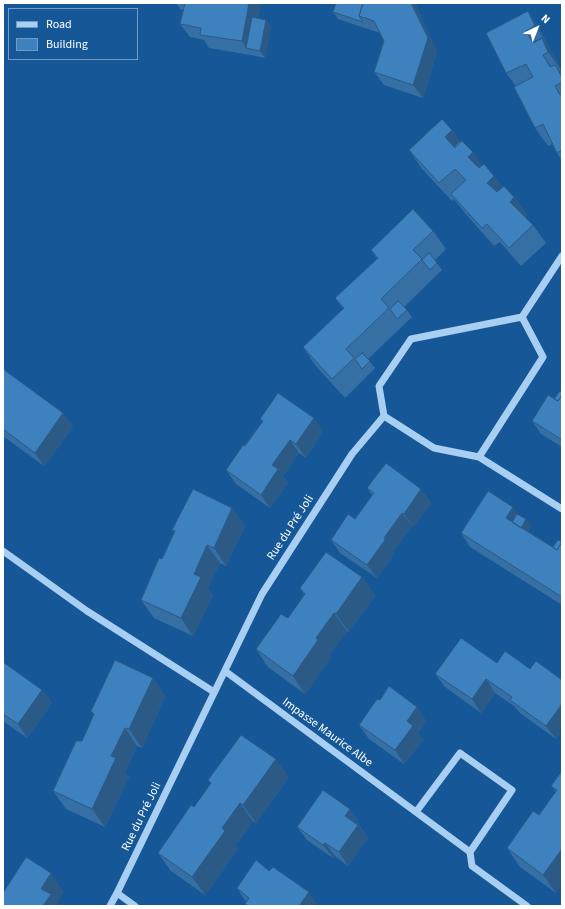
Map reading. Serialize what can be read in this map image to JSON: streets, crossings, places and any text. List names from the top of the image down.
{
  "streets": {
    "street": ["Rue du Pré Joli", "Impasse Maurice Albe"]
  },
  "crossings": [
    ["Rue du Pré Joli", "Impasse Maurice Albe"]
  ],
  "legend": ["Road", "Building"],
  "north": "top right"
}
